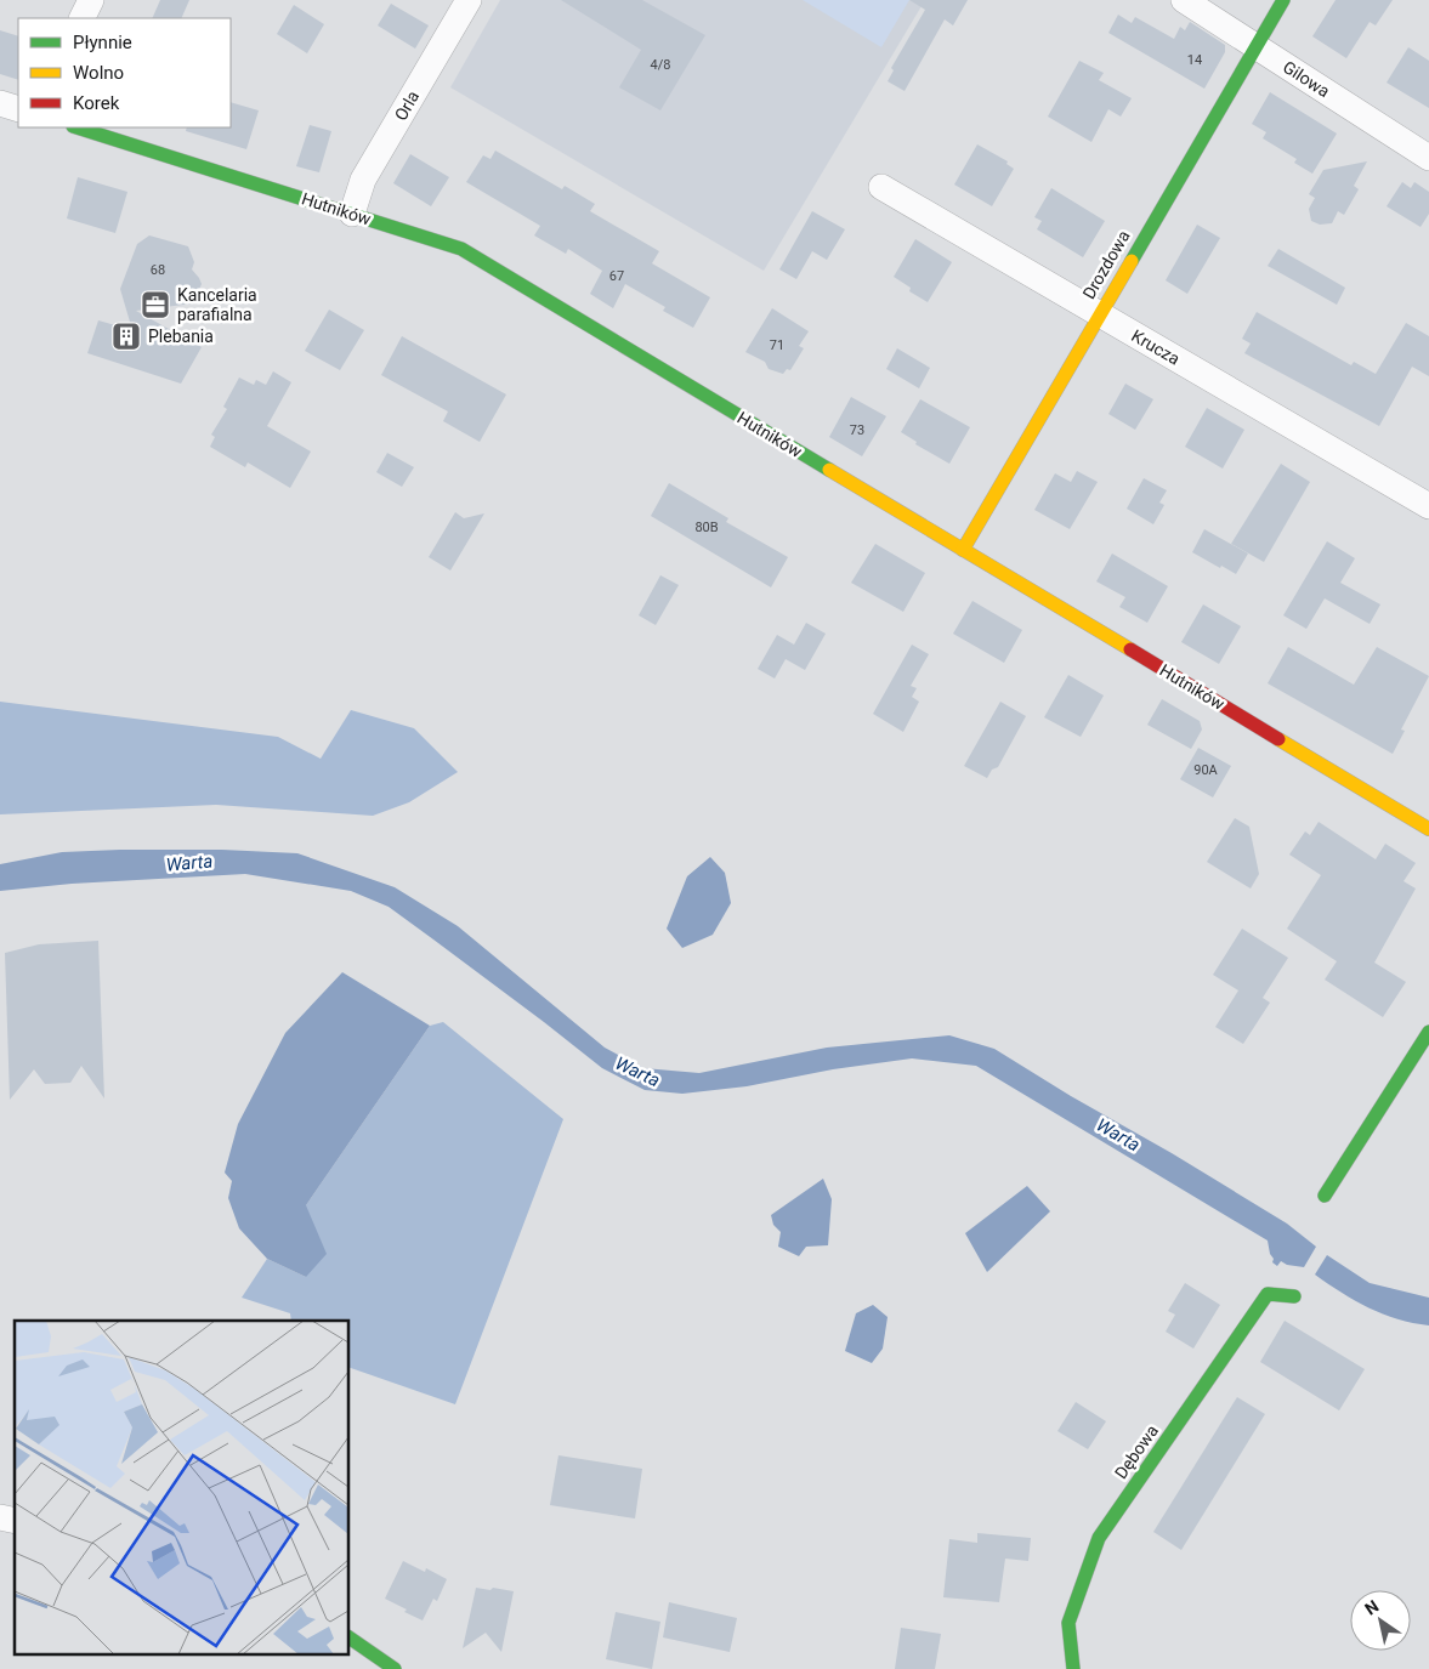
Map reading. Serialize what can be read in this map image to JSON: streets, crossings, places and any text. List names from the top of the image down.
{
  "streets": {
    "street": [
      "Gilowa",
      "Orla",
      "Hutników",
      "Drozdowa",
      "Krucza",
      "Dębowa"
    ]
  },
  "crossings": [
    ["Gilowa", "Drozdowa"],
    ["Orla", "Hutników"],
    ["Hutników", "Drozdowa"],
    ["Drozdowa", "Krucza"]
  ],
  "water": ["Warta"],
  "places": {
    "office": ["Kancelaria parafialna"],
    "building": ["Plebania"]
  },
  "house_numbers": [
    "14",
    "4/8",
    "68",
    "67",
    "71",
    "73",
    "80B",
    "90A"
  ],
  "legend": ["Płynnie", "Wolno", "Korek"],
  "north": "top left"
}
